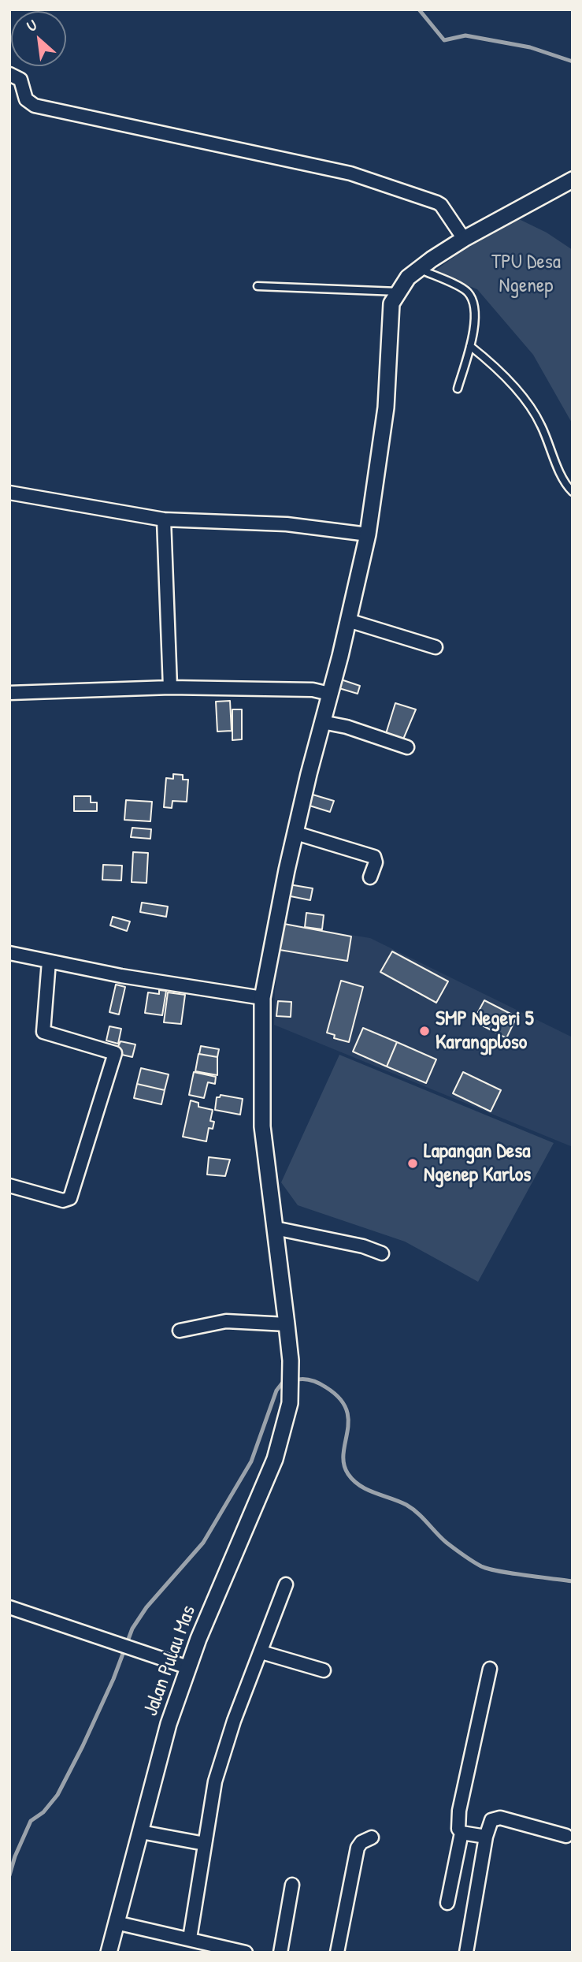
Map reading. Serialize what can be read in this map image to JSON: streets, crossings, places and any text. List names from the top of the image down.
{
  "streets": {
    "street": ["Jalan Pulau Mas"]
  },
  "parks": ["TPU Desa Ngenep"],
  "places": ["SMP Negeri 5 Karangploso", "Lapangan Desa Ngenep Karlos"],
  "north": "top left"
}
